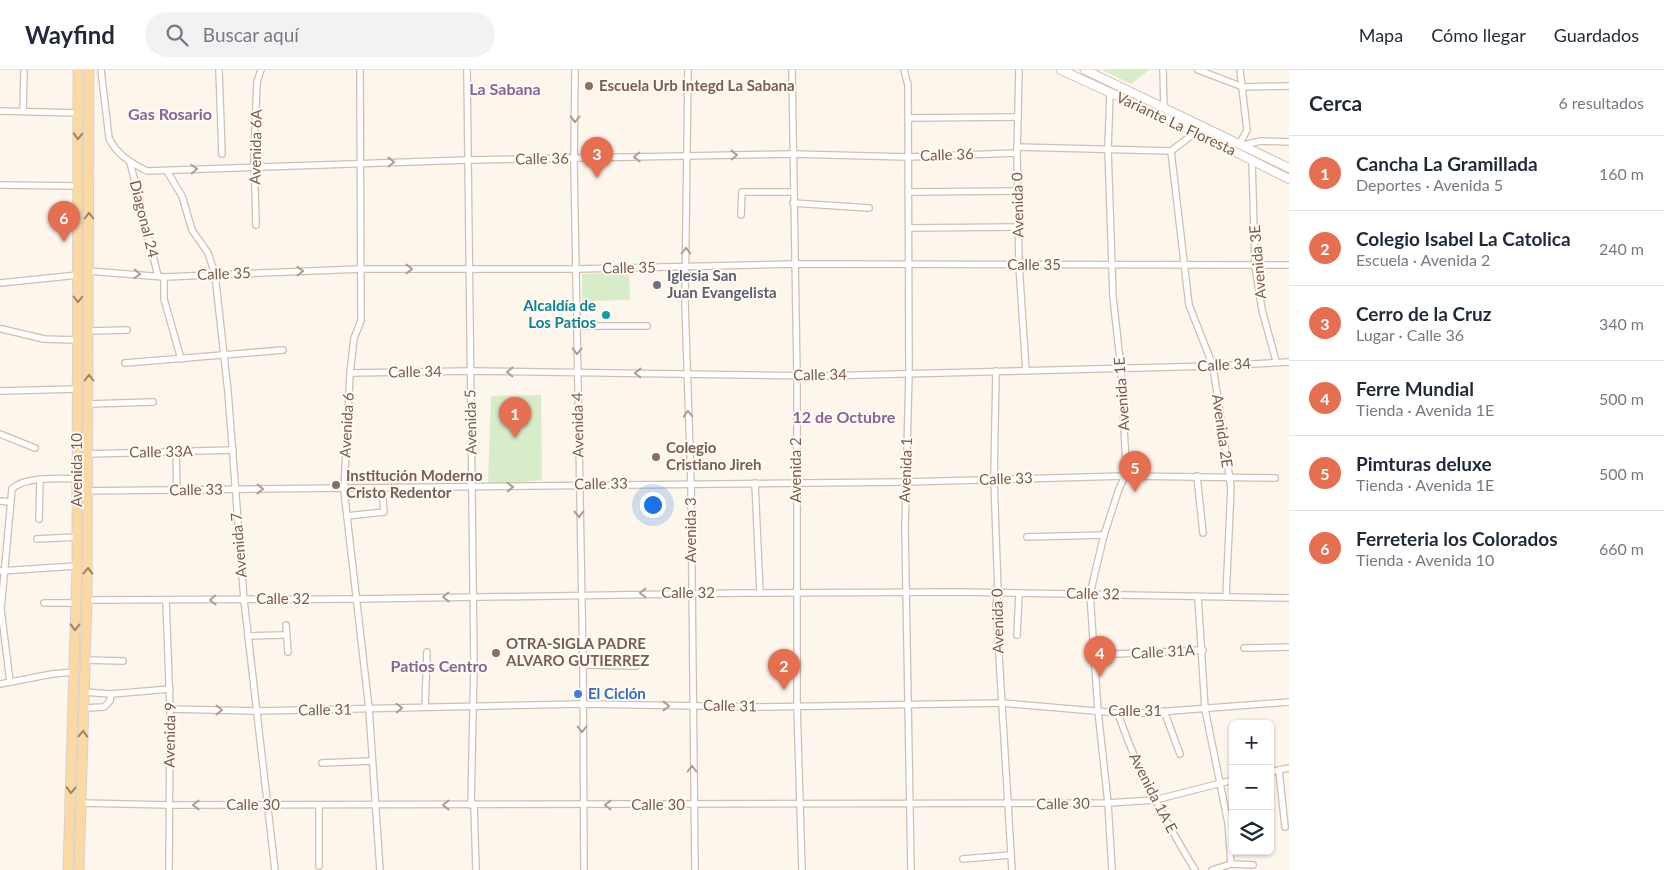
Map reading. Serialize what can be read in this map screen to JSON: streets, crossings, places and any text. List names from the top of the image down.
{
  "streets": {
    "main road": ["Variante La Floresta", "Avenida 10"],
    "street": [
      "Avenida 6A",
      "Calle 36",
      "Avenida 0",
      "Diagonal 24",
      "Avenida 3E",
      "Calle 35",
      "Calle 34",
      "Avenida 1E",
      "Avenida 5",
      "Avenida 6",
      "Avenida 4",
      "Avenida 2E",
      "Calle 33A",
      "Avenida 2",
      "Avenida 1",
      "Calle 33",
      "Avenida 3",
      "Avenida 7",
      "Calle 32",
      "Calle 31A",
      "Calle 31",
      "Avenida 9",
      "Avenida 1A E",
      "Calle 30"
    ]
  },
  "crossings": [
    ["Variante La Floresta", "Avenida 3E"],
    ["Variante La Floresta", "Avenida 1E"],
    ["Avenida 6A", "Calle 36"],
    ["Calle 36", "Avenida 0"],
    ["Calle 36", "Diagonal 24"],
    ["Calle 36", "Avenida 1E"],
    ["Calle 36", "Avenida 5"],
    ["Calle 36", "Avenida 6"],
    ["Calle 36", "Avenida 4"],
    ["Calle 36", "Avenida 2E"],
    ["Calle 36", "Avenida 2"],
    ["Calle 36", "Avenida 1"],
    ["Calle 36", "Avenida 3"],
    ["Calle 36", "Avenida 7"],
    ["Avenida 0", "Calle 35"],
    ["Avenida 0", "Calle 34"],
    ["Avenida 0", "Calle 33"],
    ["Avenida 0", "Calle 32"],
    ["Avenida 0", "Calle 31"],
    ["Avenida 0", "Calle 30"],
    ["Diagonal 24", "Calle 35"],
    ["Avenida 3E", "Calle 35"],
    ["Avenida 3E", "Calle 34"],
    ["Calle 35", "Avenida 1E"],
    ["Calle 35", "Avenida 5"],
    ["Calle 35", "Avenida 6"],
    ["Calle 35", "Avenida 4"],
    ["Calle 35", "Avenida 2E"],
    ["Calle 35", "Avenida 10"],
    ["Calle 35", "Avenida 2"],
    ["Calle 35", "Avenida 1"],
    ["Calle 35", "Avenida 3"],
    ["Calle 35", "Avenida 7"],
    ["Calle 34", "Avenida 1E"],
    ["Calle 34", "Avenida 5"],
    ["Calle 34", "Avenida 6"],
    ["Calle 34", "Avenida 4"],
    ["Calle 34", "Avenida 2E"],
    ["Calle 34", "Avenida 2"],
    ["Calle 34", "Avenida 1"],
    ["Calle 34", "Avenida 3"],
    ["Avenida 1E", "Calle 33"],
    ["Avenida 1E", "Calle 32"],
    ["Avenida 1E", "Calle 31A"],
    ["Avenida 1E", "Calle 31"],
    ["Avenida 1E", "Calle 30"],
    ["Avenida 5", "Calle 33"],
    ["Avenida 5", "Calle 32"],
    ["Avenida 5", "Calle 31"],
    ["Avenida 5", "Calle 30"],
    ["Avenida 6", "Calle 33"],
    ["Avenida 6", "Calle 32"],
    ["Avenida 6", "Calle 31"],
    ["Avenida 6", "Calle 30"],
    ["Avenida 4", "Calle 33"],
    ["Avenida 4", "Calle 32"],
    ["Avenida 4", "Calle 31"],
    ["Avenida 4", "Calle 30"],
    ["Avenida 2E", "Calle 33"],
    ["Avenida 2E", "Calle 32"],
    ["Calle 33A", "Avenida 10"],
    ["Calle 33A", "Avenida 7"],
    ["Avenida 10", "Calle 33"],
    ["Avenida 10", "Calle 32"],
    ["Avenida 10", "Calle 30"],
    ["Avenida 2", "Calle 33"],
    ["Avenida 2", "Calle 32"],
    ["Avenida 2", "Calle 31"],
    ["Avenida 2", "Calle 30"],
    ["Avenida 1", "Calle 33"],
    ["Avenida 1", "Calle 32"],
    ["Avenida 1", "Calle 31"],
    ["Avenida 1", "Calle 30"],
    ["Calle 33", "Avenida 3"],
    ["Calle 33", "Avenida 7"],
    ["Avenida 3", "Calle 32"],
    ["Avenida 3", "Calle 31"],
    ["Avenida 3", "Calle 30"],
    ["Avenida 7", "Calle 32"],
    ["Avenida 7", "Calle 31"],
    ["Avenida 7", "Calle 30"],
    ["Calle 32", "Avenida 9"],
    ["Calle 31", "Avenida 9"],
    ["Calle 31", "Avenida 1A E"],
    ["Avenida 9", "Calle 30"],
    ["Avenida 1A E", "Calle 30"]
  ],
  "one_way": ["Avenida 4", "Avenida 3"],
  "districts": [
    "La Sabana",
    "Gas Rosario",
    "12 de Octubre",
    "Patios Centro"
  ],
  "places": [
    "Escuela Urb Integd La Sabana",
    "Iglesia San Juan Evangelista",
    "Alcaldía de Los Patios",
    "Colegio Cristiano Jireh",
    "Institución Moderno Cristo Redentor",
    "OTRA-SIGLA PADRE ALVARO GUTIERREZ",
    "El Ciclón"
  ],
  "page": {
    "header": "Wayfind",
    "search": "Buscar aquí",
    "nav": ["Mapa", "Cómo llegar", "Guardados"],
    "heading": ["Cerca", "6 resultados"],
    "list": [
      {
        "mark": "1",
        "name": "Cancha La Gramillada",
        "note": "Deportes · Avenida 5",
        "value": "160 m"
      },
      {
        "mark": "2",
        "name": "Colegio Isabel La Catolica",
        "note": "Escuela · Avenida 2",
        "value": "240 m"
      },
      {
        "mark": "3",
        "name": "Cerro de la Cruz",
        "note": "Lugar · Calle 36",
        "value": "340 m"
      },
      {
        "mark": "4",
        "name": "Ferre Mundial",
        "note": "Tienda · Avenida 1E",
        "value": "500 m"
      },
      {
        "mark": "5",
        "name": "Pimturas deluxe",
        "note": "Tienda · Avenida 1E",
        "value": "500 m"
      },
      {
        "mark": "6",
        "name": "Ferreteria los Colorados",
        "note": "Tienda · Avenida 10",
        "value": "660 m"
      }
    ],
    "pins": [
      "3",
      "6",
      "1",
      "5",
      "4",
      "2"
    ],
    "map_buttons": ["+", "−"]
  }
}
